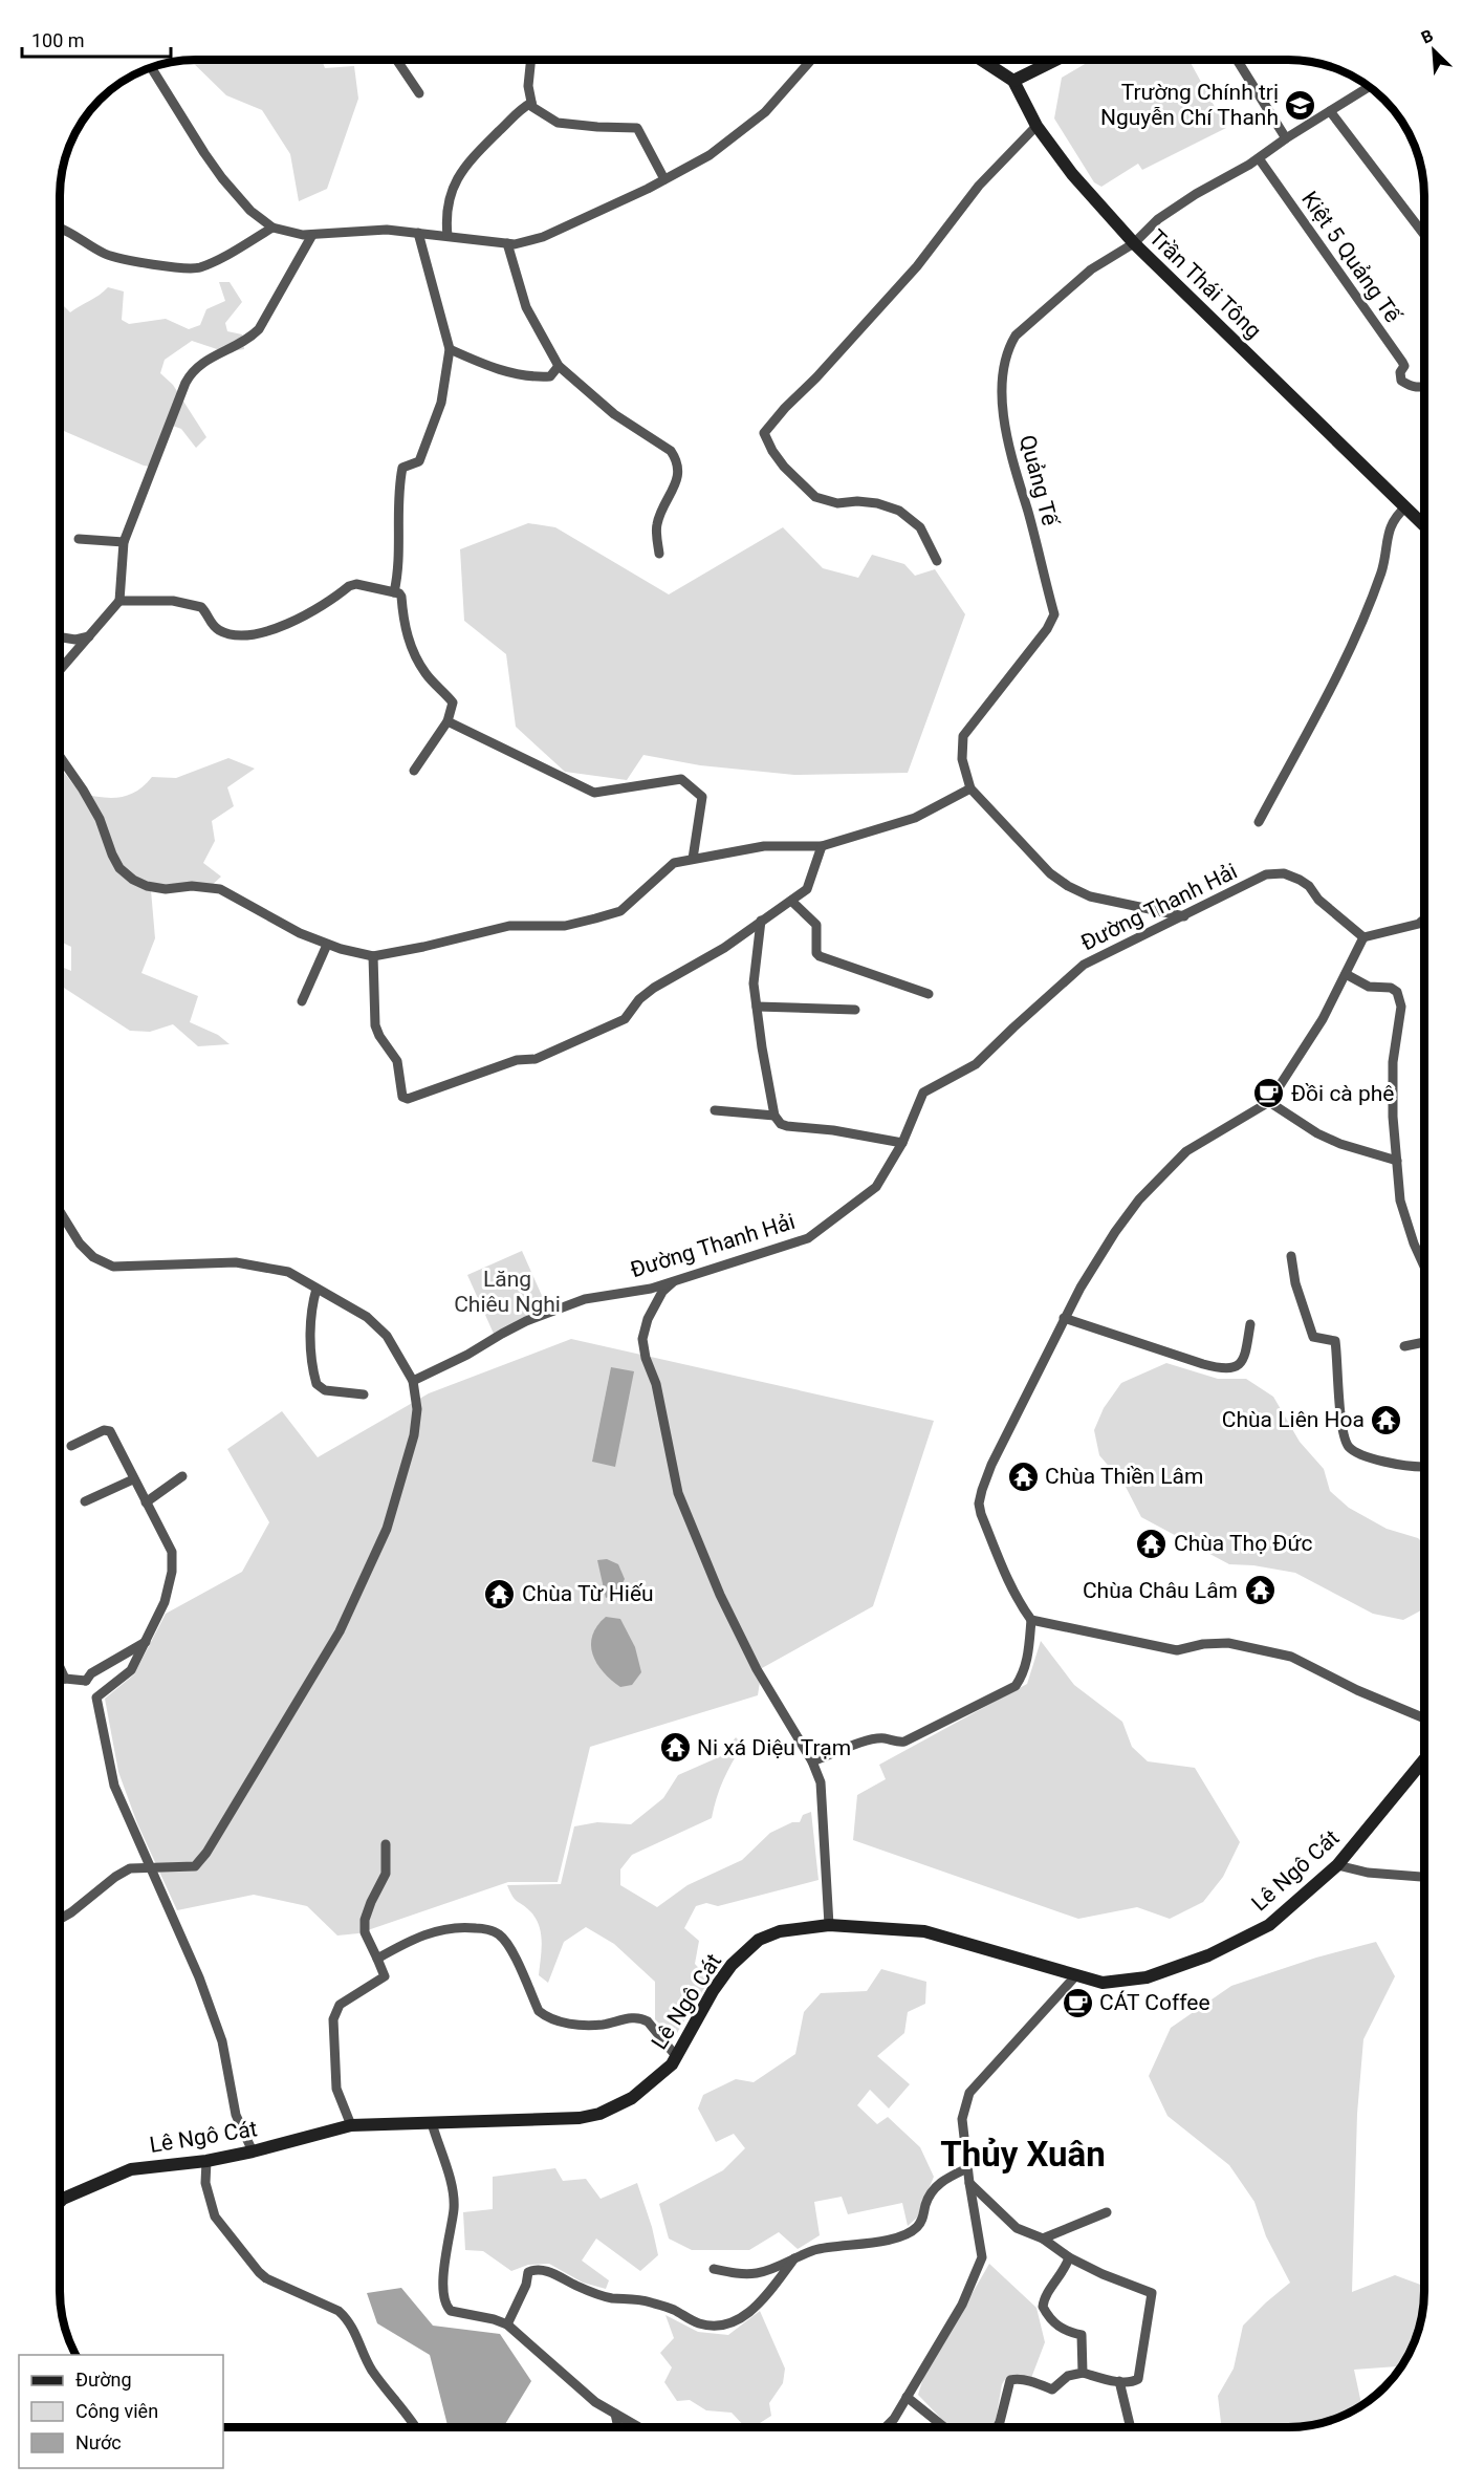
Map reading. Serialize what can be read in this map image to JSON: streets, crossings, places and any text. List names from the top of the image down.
{
  "streets": {
    "street": [
      "Kiệt 5 Quảng Tế",
      "Trần Thái Tông",
      "Quảng Tế",
      "Đường Thanh Hải",
      "Lê Ngô Cát"
    ]
  },
  "crossings": [
    ["Kiệt 5 Quảng Tế", "Quảng Tế"],
    ["Trần Thái Tông", "Quảng Tế"],
    ["Quảng Tế", "Đường Thanh Hải"]
  ],
  "districts": ["Thủy Xuân"],
  "parks": ["Lăng Chiêu Nghi"],
  "places": {
    "school or university": ["Trường Chính trị Nguyễn Chí Thanh"],
    "cafe": ["Đồi cà phê", "CÁT Coffee"],
    "temple": [
      "Chùa Liên Hoa",
      "Chùa Thiền Lâm",
      "Chùa Thọ Đức",
      "Chùa Châu Lâm",
      "Chùa Từ Hiếu",
      "Ni xá Diệu Trạm"
    ]
  },
  "legend": ["Đường", "Công viên", "Nước"],
  "scale_bar": "100 m",
  "north": "top left"
}
